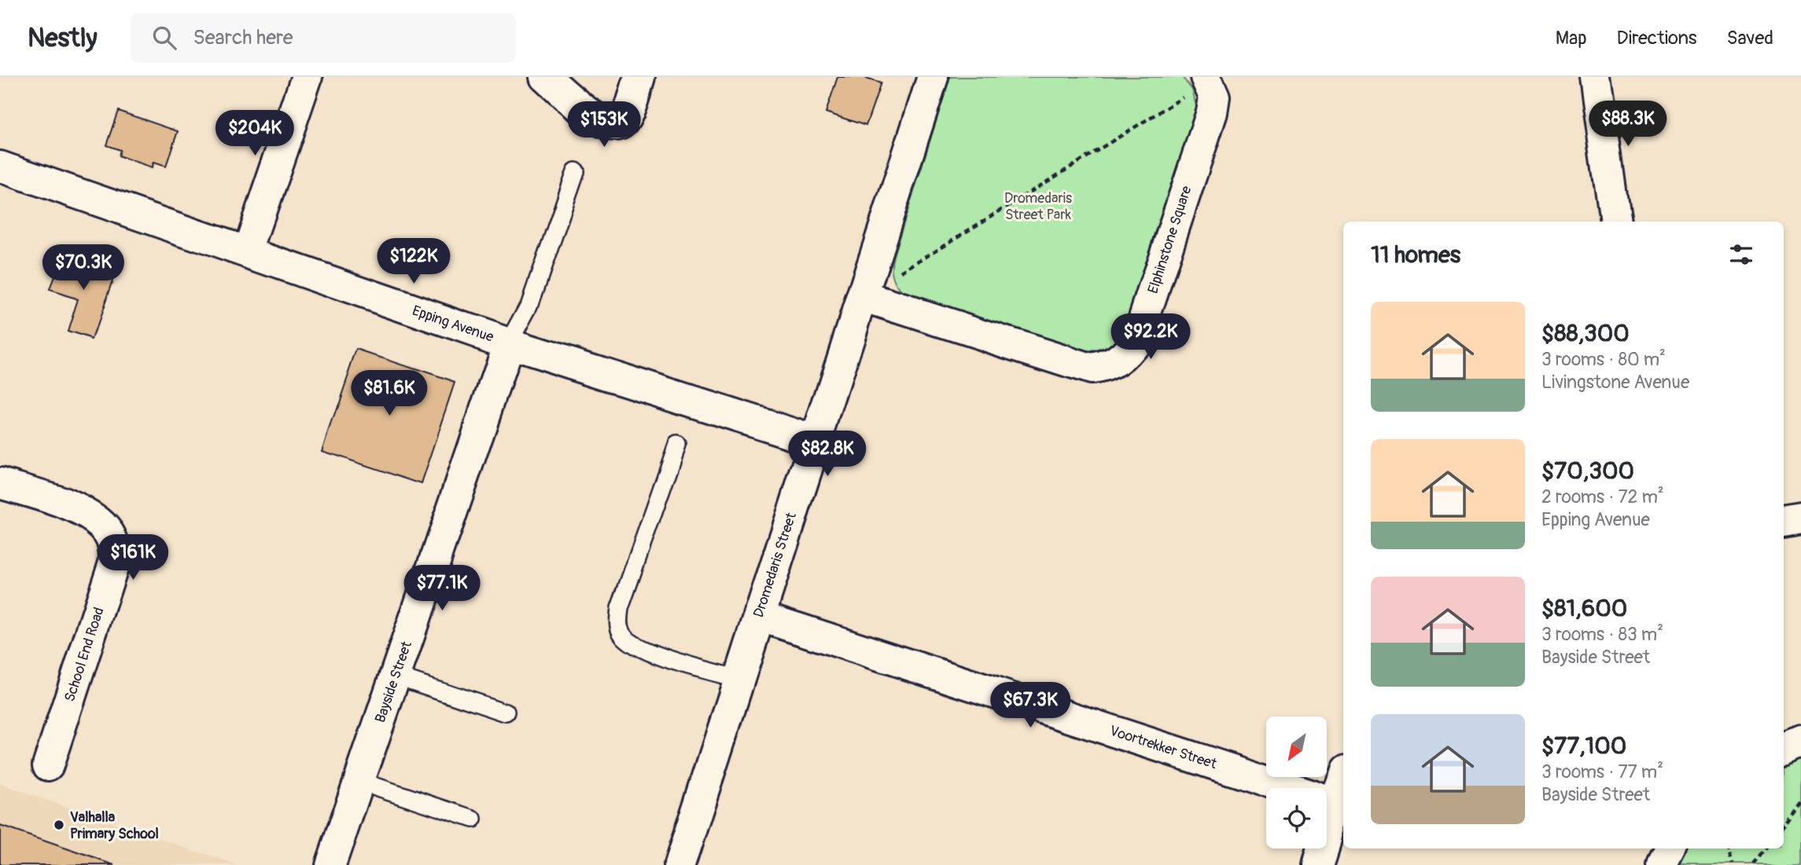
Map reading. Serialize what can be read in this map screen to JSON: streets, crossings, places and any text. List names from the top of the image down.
{
  "streets": {
    "street": [
      "Elphinstone Square",
      "Epping Avenue",
      "Dromedaris Street",
      "School End Road",
      "Bayside Street",
      "Voortrekker Street"
    ]
  },
  "crossings": [
    ["Elphinstone Square", "Dromedaris Street"],
    ["Epping Avenue", "Dromedaris Street"],
    ["Epping Avenue", "Bayside Street"],
    ["Dromedaris Street", "Voortrekker Street"]
  ],
  "parks": ["Dromedaris Street Park"],
  "places": ["Valhalla Primary School"],
  "north": "bottom left",
  "page": {
    "header": "Nestly",
    "search": "Search here",
    "nav": ["Map", "Directions", "Saved"],
    "price": [
      "$88.3K",
      "$153K",
      "$204K",
      "$122K",
      "$70.3K",
      "$92.2K",
      "$81.6K",
      "$82.8K",
      "$161K",
      "$77.1K",
      "$67.3K"
    ],
    "heading": "11 homes",
    "list": [
      {
        "name": "$88,300",
        "note": "3 rooms · 80 m² · Livingstone Avenue"
      },
      {
        "name": "$70,300",
        "note": "2 rooms · 72 m² · Epping Avenue"
      },
      {
        "name": "$81,600",
        "note": "3 rooms · 83 m² · Bayside Street"
      },
      {
        "name": "$77,100",
        "note": "3 rooms · 77 m² · Bayside Street"
      }
    ]
  }
}
